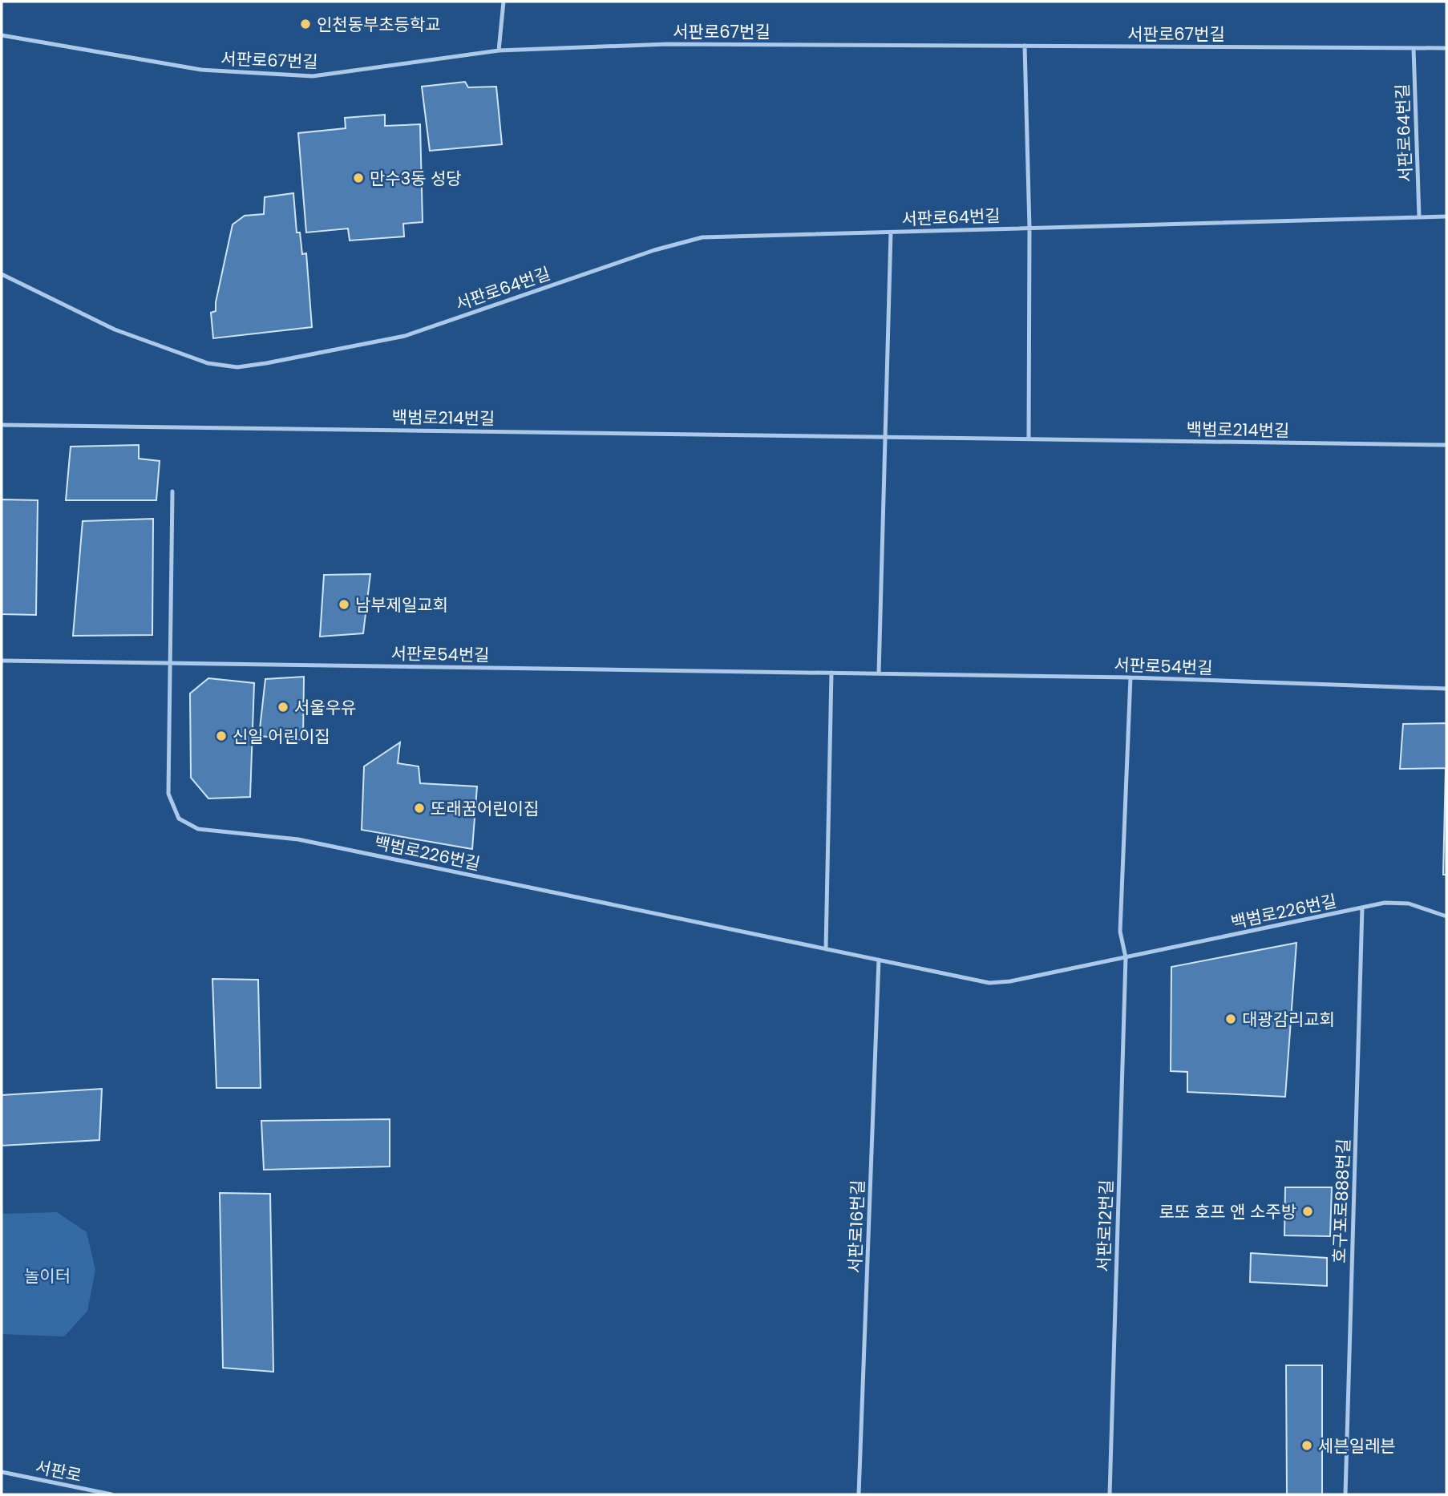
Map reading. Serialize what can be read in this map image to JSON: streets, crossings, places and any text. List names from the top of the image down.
{
  "streets": {
    "lane": [
      "서판로67번길",
      "서판로64번길",
      "백범로214번길",
      "서판로54번길",
      "백범로226번길",
      "호구포로888번길",
      "서판로12번길",
      "서판로16번길",
      "서판로"
    ]
  },
  "crossings": [
    ["서판로67번길", "서판로64번길"],
    ["서판로54번길", "백범로226번길"],
    ["백범로226번길", "호구포로888번길"],
    ["백범로226번길", "서판로12번길"],
    ["백범로226번길", "서판로16번길"]
  ],
  "parks": ["놀이터"],
  "places": [
    "인천동부초등학교",
    "만수3동 성당",
    "남부제일교회",
    "서울우유",
    "신일 어린이집",
    "또래꿈어린이집",
    "대광감리교회",
    "로또 호프 앤 소주방",
    "세븐일레븐"
  ]
}
